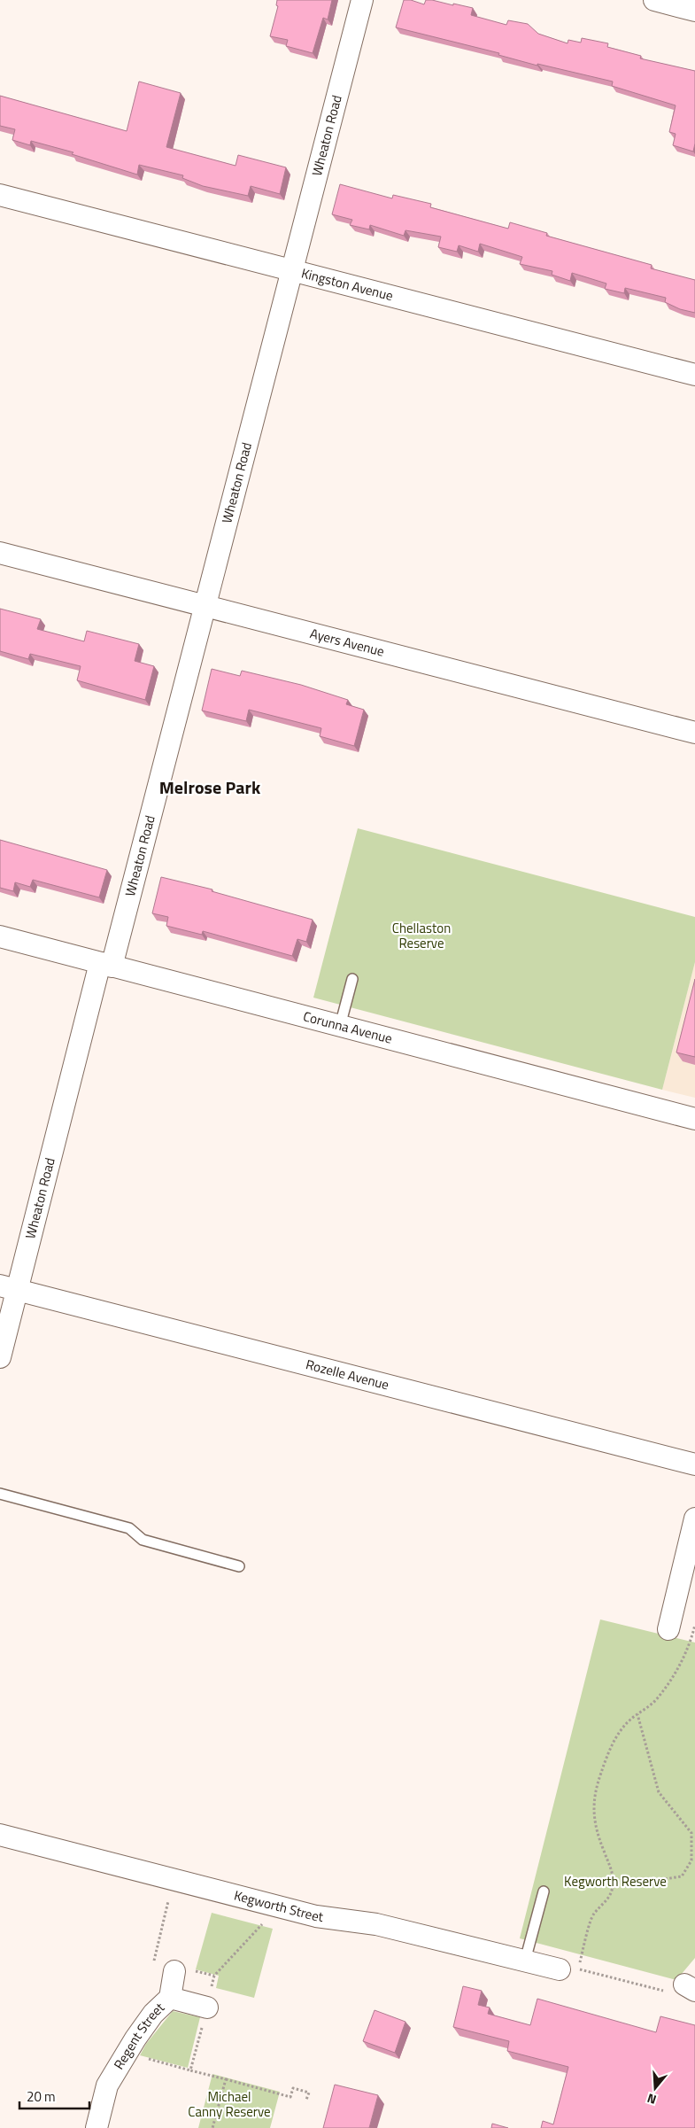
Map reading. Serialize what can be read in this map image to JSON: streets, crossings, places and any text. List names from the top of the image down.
{
  "streets": {
    "street": [
      "Wheaton Road",
      "Kingston Avenue",
      "Ayers Avenue",
      "Corunna Avenue",
      "Rozelle Avenue",
      "Kegworth Street",
      "Regent Street"
    ]
  },
  "crossings": [
    ["Wheaton Road", "Kingston Avenue"],
    ["Wheaton Road", "Ayers Avenue"],
    ["Wheaton Road", "Corunna Avenue"],
    ["Wheaton Road", "Rozelle Avenue"]
  ],
  "districts": ["Melrose Park"],
  "parks": ["Chellaston Reserve", "Kegworth Reserve", "Michael Canny Reserve"],
  "scale_bar": "20 m",
  "north": "bottom"
}
